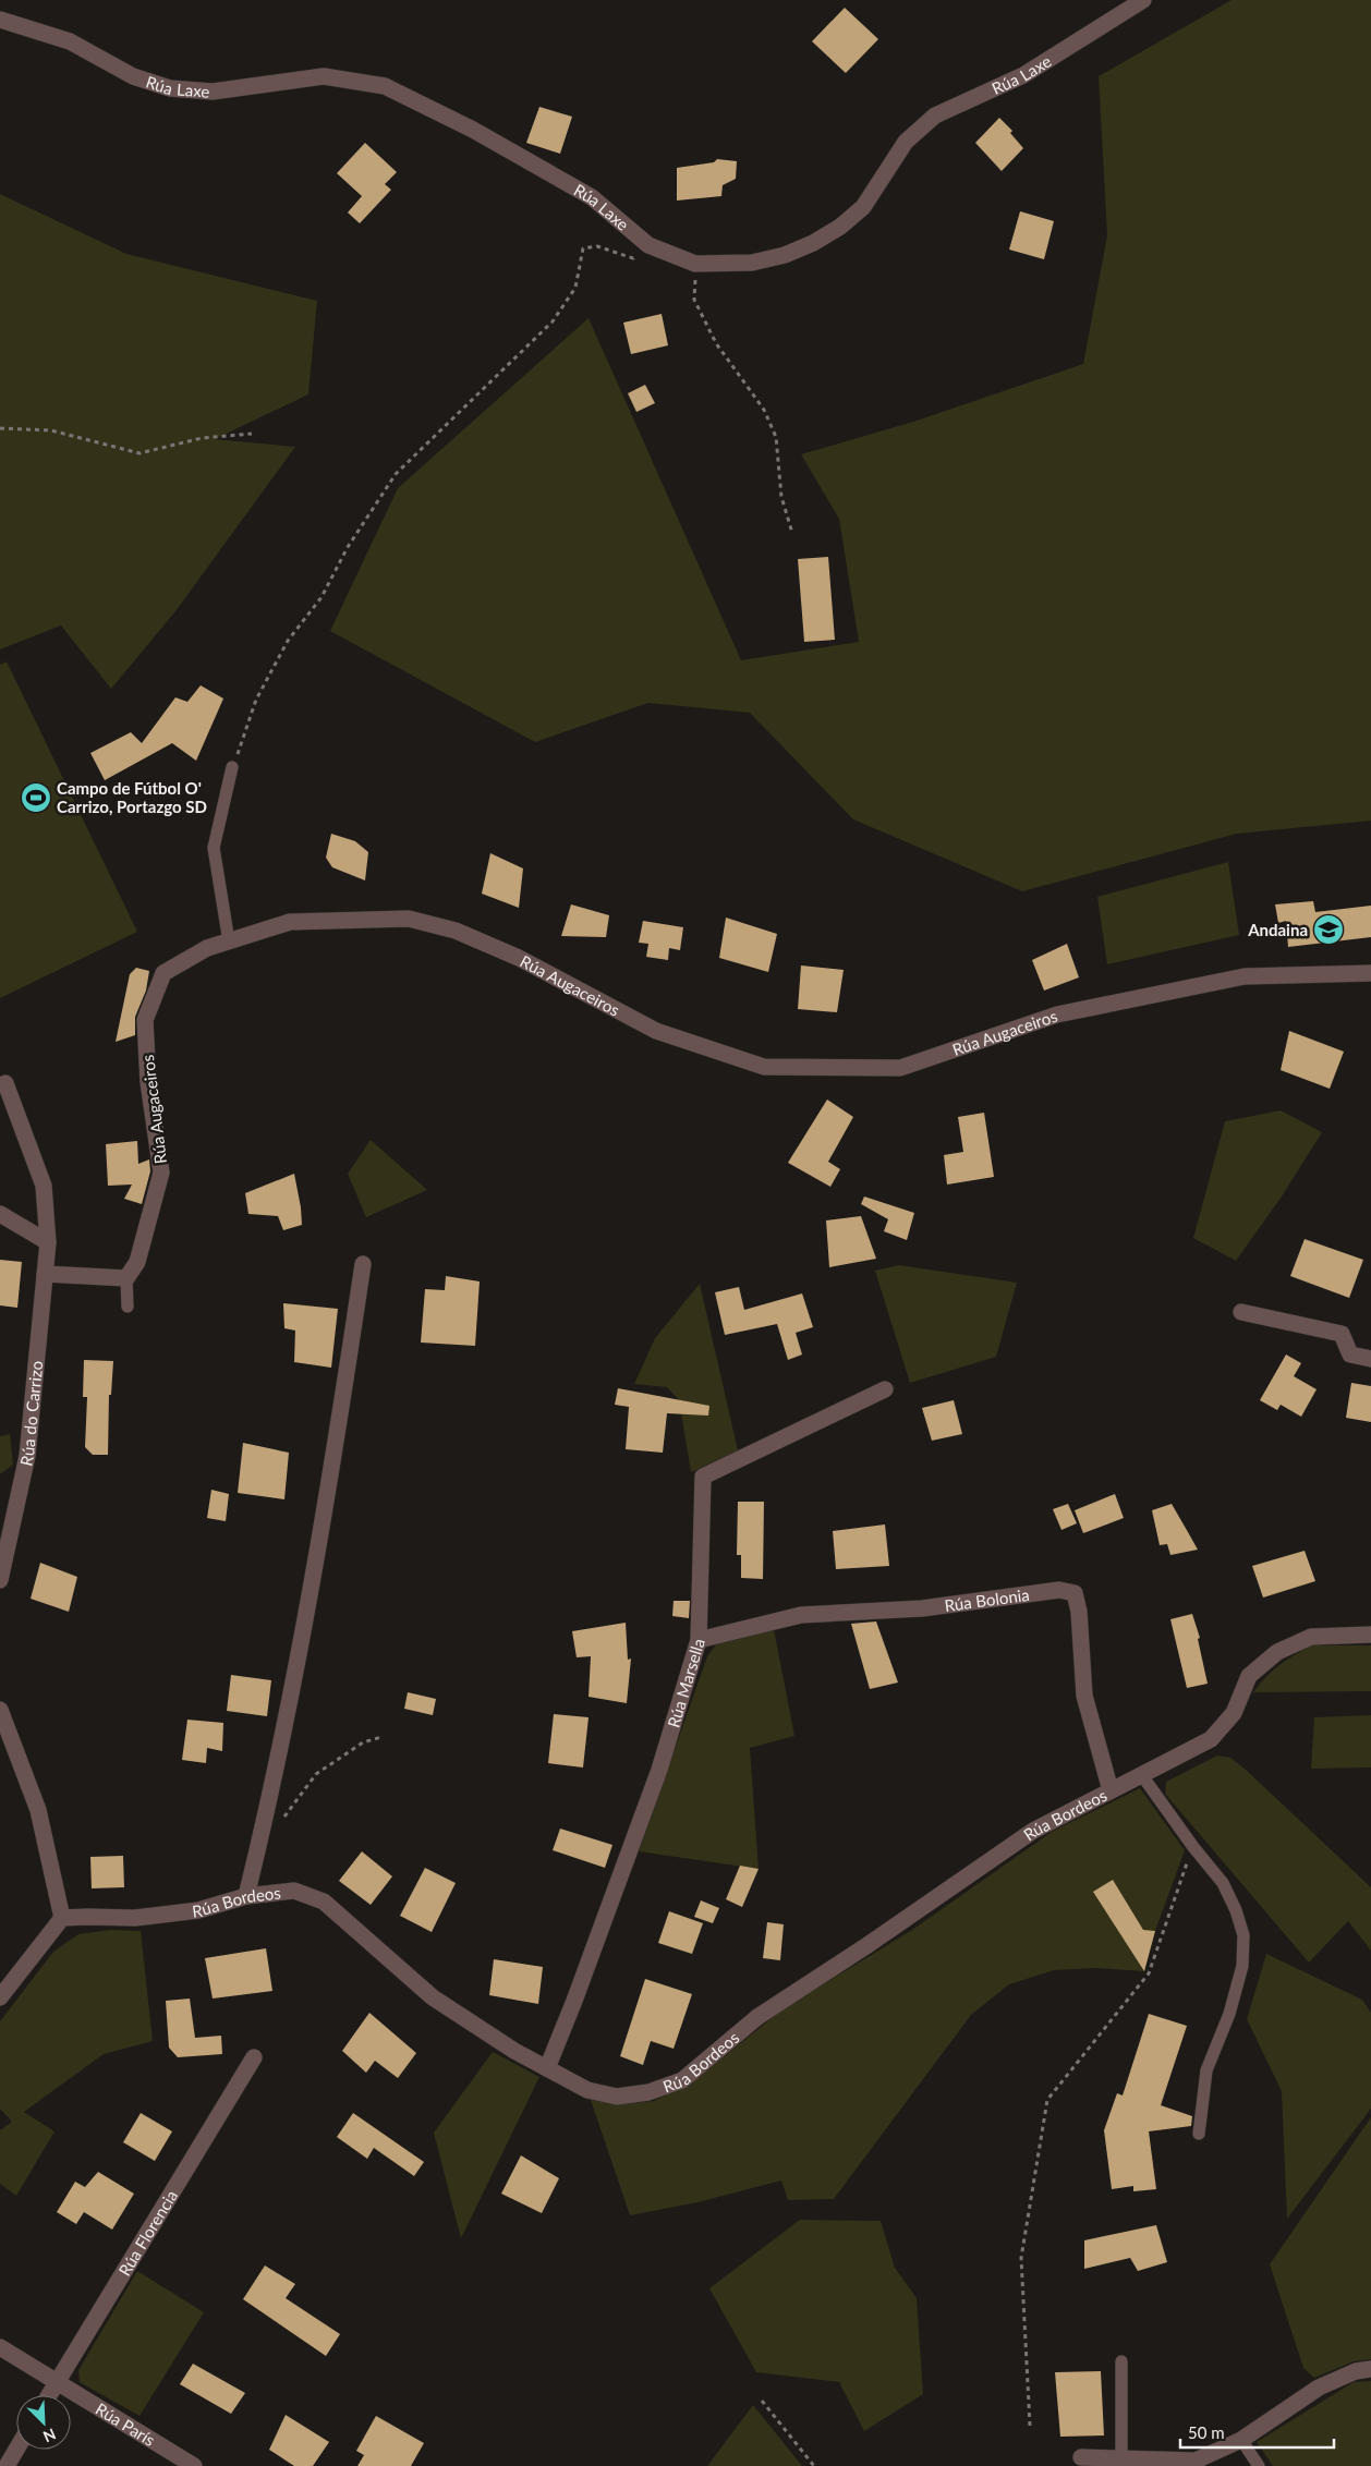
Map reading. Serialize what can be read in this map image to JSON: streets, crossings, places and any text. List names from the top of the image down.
{
  "streets": {
    "street": [
      "Rúa Laxe",
      "Rúa Augaceiros",
      "Rúa do Carrizo",
      "Rúa Bolonia",
      "Rúa Marsella",
      "Rúa Bordeos",
      "Rúa Florencia",
      "Rúa París"
    ]
  },
  "crossings": [
    ["Rúa Bolonia", "Rúa Marsella"],
    ["Rúa Bolonia", "Rúa Bordeos"],
    ["Rúa Marsella", "Rúa Bordeos"],
    ["Rúa Florencia", "Rúa París"]
  ],
  "places": {
    "sports": ["Campo de Fútbol O' Carrizo, Portazgo SD"],
    "school or university": ["Andaina"]
  },
  "scale_bar": "50 m",
  "north": "bottom right"
}
